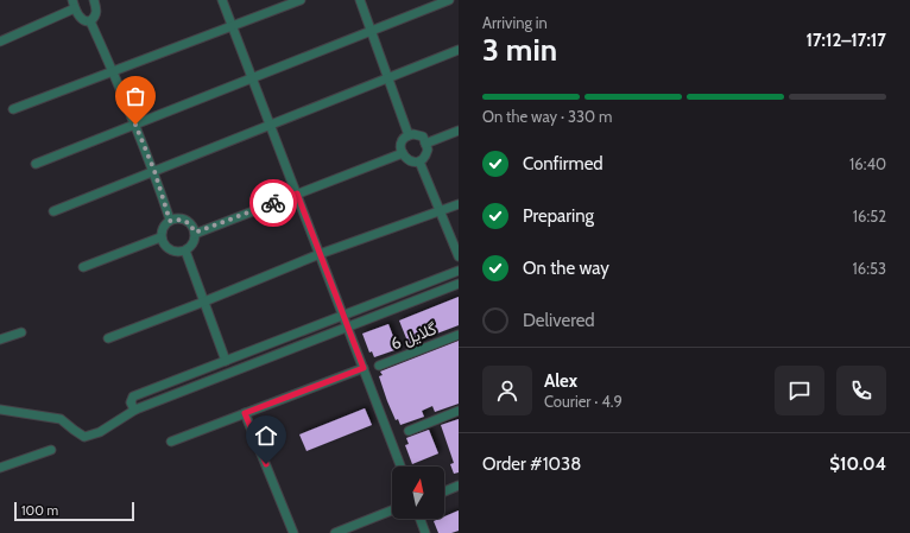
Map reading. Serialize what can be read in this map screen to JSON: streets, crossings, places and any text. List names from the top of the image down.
{
  "streets": {
    "street": ["گلایل 6"]
  },
  "scale_bar": "100 m",
  "north": "top",
  "page": {
    "heading": ["3 min", "Arriving in", "17:12–17:17"],
    "panel": [
      "Alex",
      "Courier · 4.9",
      "Order #1038",
      "$10.04"
    ],
    "bar": "On the way · 330 m",
    "list": [
      ["Confirmed", "16:40"],
      ["Preparing", "16:52"],
      ["On the way", "16:53"],
      "Delivered"
    ],
    "scale": "100 m"
  }
}
